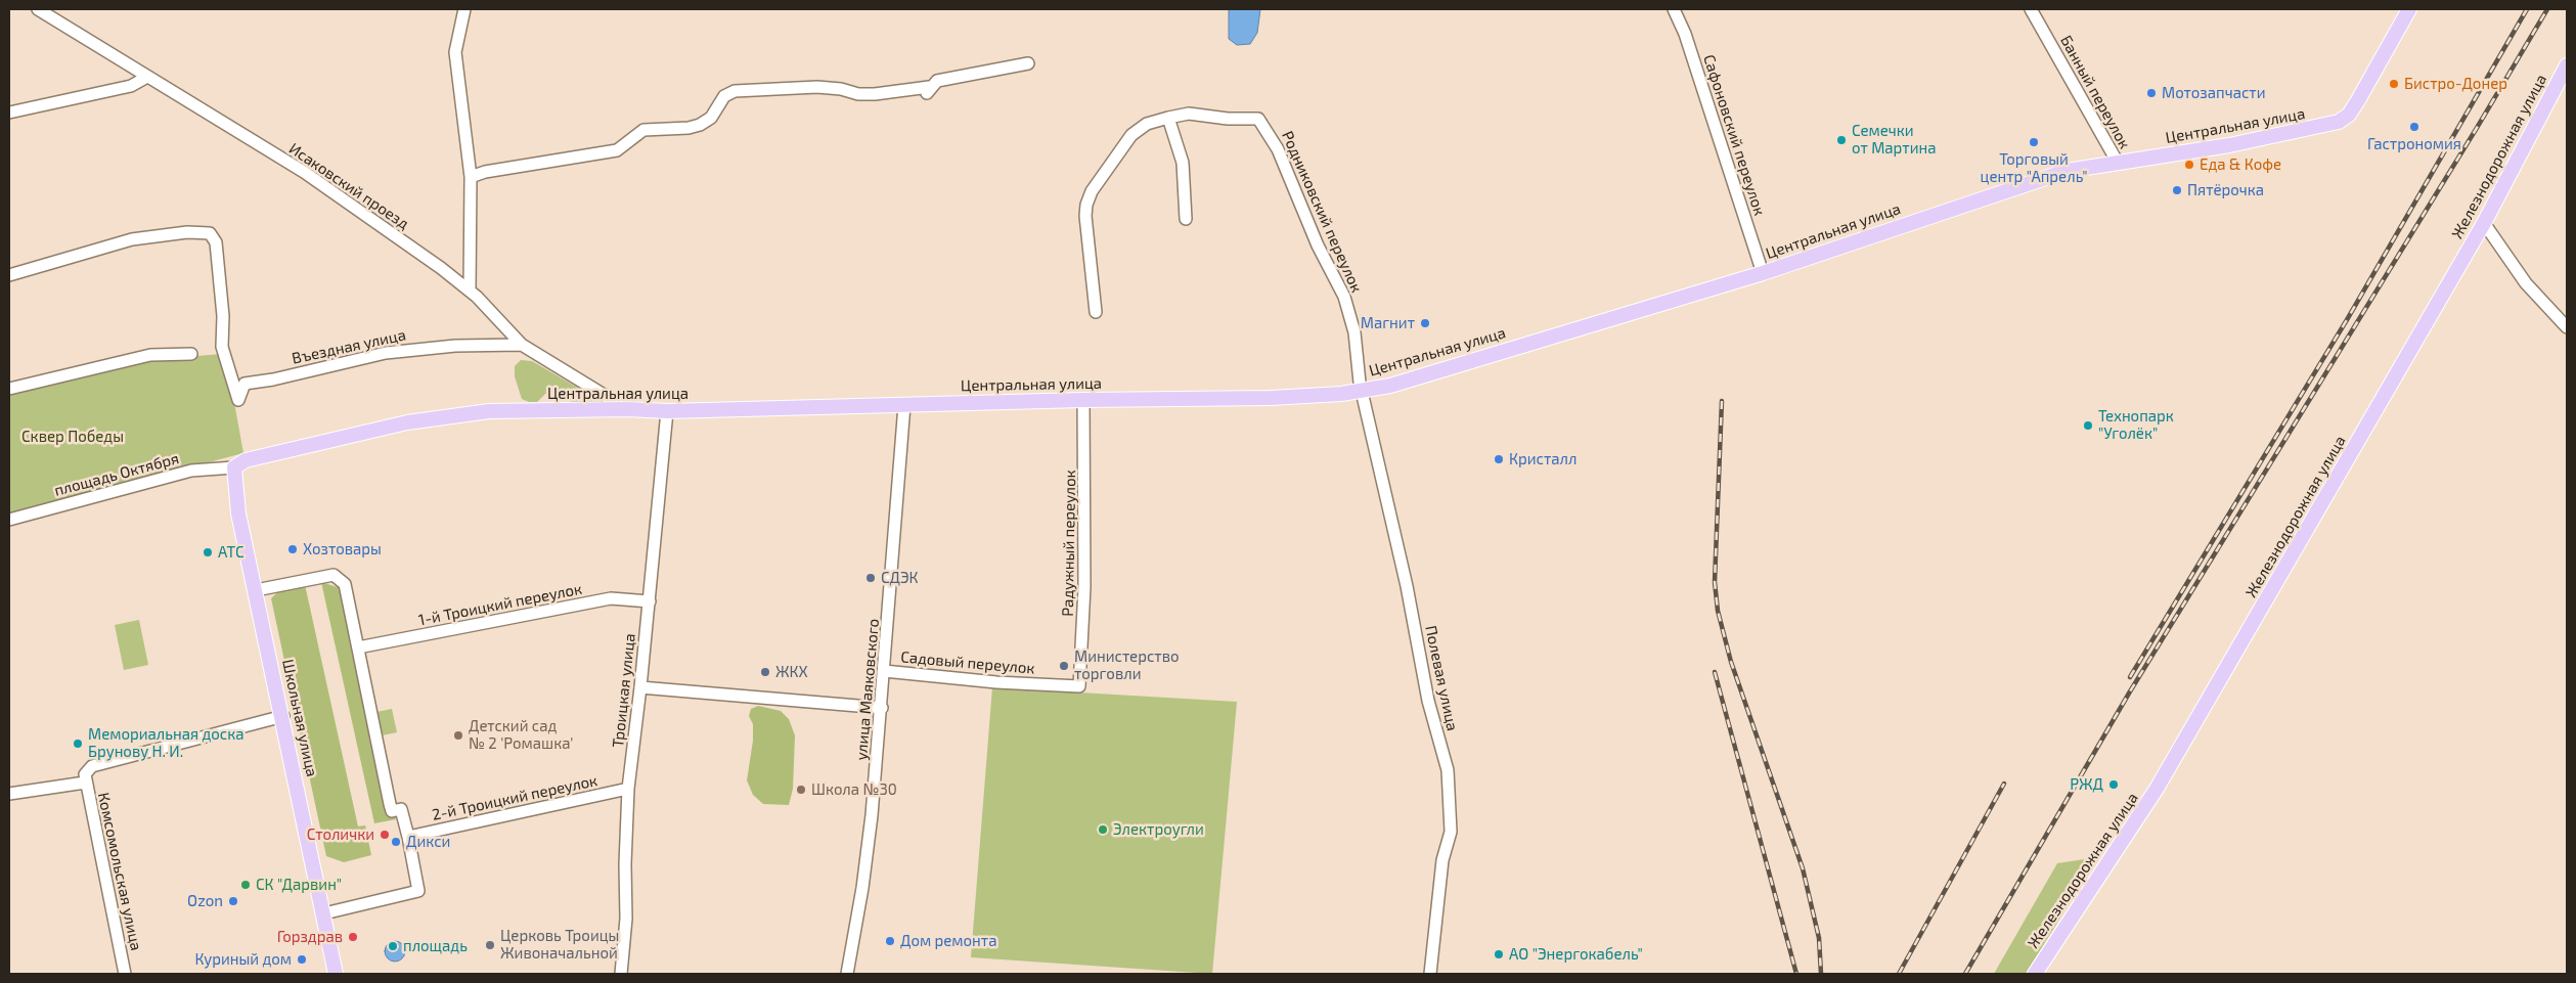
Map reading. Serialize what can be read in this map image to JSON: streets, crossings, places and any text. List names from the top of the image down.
{
  "streets": {
    "main road": ["Центральная улица", "Железнодорожная улица", "Школьная улица"],
    "street": [
      "Банный переулок",
      "Сафоновский переулок",
      "Исаковский проезд",
      "Родниковский переулок",
      "Въездная улица",
      "площадь Октября",
      "Радужный переулок",
      "1-й Троицкий переулок",
      "Садовый переулок",
      "Полевая улица",
      "улица Маяковского",
      "Троицкая улица",
      "2-й Троицкий переулок",
      "Комсомольская улица"
    ]
  },
  "crossings": [
    ["Банный переулок", "Центральная улица"],
    ["Центральная улица", "Сафоновский переулок"],
    ["Центральная улица", "Исаковский проезд"],
    ["Центральная улица", "Родниковский переулок"],
    ["Центральная улица", "площадь Октября"],
    ["Центральная улица", "Радужный переулок"],
    ["Центральная улица", "Полевая улица"],
    ["Центральная улица", "улица Маяковского"],
    ["Центральная улица", "Троицкая улица"],
    ["Центральная улица", "Школьная улица"],
    ["Исаковский проезд", "Въездная улица"],
    ["Родниковский переулок", "Полевая улица"],
    ["площадь Октября", "Школьная улица"],
    ["Радужный переулок", "Садовый переулок"],
    ["1-й Троицкий переулок", "Троицкая улица"],
    ["Садовый переулок", "улица Маяковского"],
    ["Троицкая улица", "2-й Троицкий переулок"]
  ],
  "parks": ["Сквер Победы"],
  "places": [
    "Бистро-Донер",
    "Мотозапчасти",
    "Гастрономия",
    "Семечки от Мартина",
    "Торговый центр \"Апрель\"",
    "Еда & Кофе",
    "Пятёрочка",
    "Магнит",
    "Технопарк \"Уголёк\"",
    "Кристалл",
    "Хозтовары",
    "АТС",
    "СДЭК",
    "Министерство торговли",
    "ЖКХ",
    "Детский сад № 2 'Ромашка'",
    "Мемориальная доска Брунову Н. И.",
    "РЖД",
    "Школа №30",
    "Электроугли",
    "Столички",
    "Дикси",
    "СК \"Дарвин\"",
    "Ozon",
    "Горздрав",
    "Дом ремонта",
    "Церковь Троицы Живоначальной",
    "площадь",
    "АО \"Энергокабель\"",
    "Куриный дом"
  ]
}
